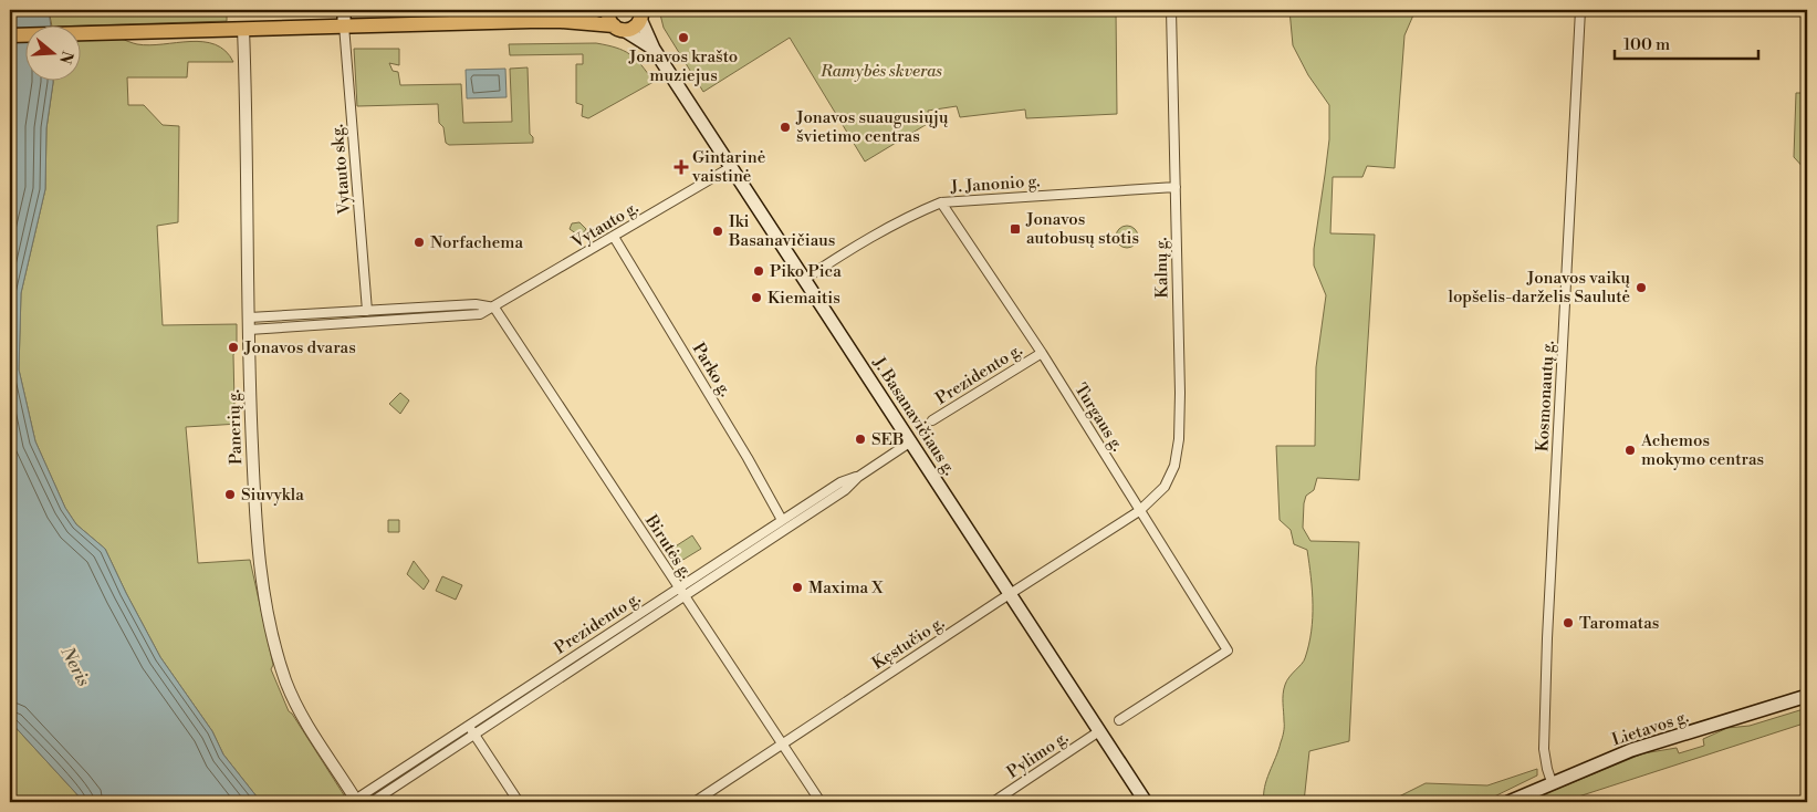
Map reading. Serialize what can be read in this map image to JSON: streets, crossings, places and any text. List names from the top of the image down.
{
  "streets": {
    "main road": ["J. Basanavičiaus g.", "Lietavos g."],
    "street": [
      "Vytauto skg.",
      "J. Janonio g.",
      "Vytauto g.",
      "Kalnų g.",
      "Parko g.",
      "Prezidento g.",
      "Kosmonautų g.",
      "Turgaus g.",
      "Panerių g.",
      "Birutės g.",
      "Kęstučio g.",
      "Pylimo g."
    ]
  },
  "crossings": [
    ["J. Janonio g.", "Kalnų g."],
    ["J. Janonio g.", "J. Basanavičiaus g."],
    ["J. Janonio g.", "Turgaus g."],
    ["Vytauto g.", "Parko g."],
    ["Vytauto g.", "J. Basanavičiaus g."],
    ["Vytauto g.", "Panerių g."],
    ["Vytauto g.", "Birutės g."],
    ["Kalnų g.", "Turgaus g."],
    ["Kalnų g.", "Kęstučio g."],
    ["Parko g.", "Prezidento g."],
    ["Prezidento g.", "J. Basanavičiaus g."],
    ["Prezidento g.", "Turgaus g."],
    ["Prezidento g.", "Panerių g."],
    ["Prezidento g.", "Birutės g."],
    ["Kosmonautų g.", "Lietavos g."],
    ["J. Basanavičiaus g.", "Kęstučio g."],
    ["J. Basanavičiaus g.", "Pylimo g."],
    ["Turgaus g.", "Kęstučio g."],
    ["Birutės g.", "Kęstučio g."]
  ],
  "water": ["Neris"],
  "parks": ["Ramybės skveras"],
  "places": {
    "other": [
      "Jonavos krašto muziejus",
      "Jonavos suaugusiųjų švietimo centras",
      "Iki Basanavičiaus",
      "Norfachema",
      "Piko Pica",
      "Jonavos vaikų lopšelis-darželis Saulutė",
      "Kiemaitis",
      "Jonavos dvaras",
      "SEB",
      "Achemos mokymo centras",
      "Siuvykla",
      "Maxima X",
      "Taromatas"
    ],
    "health": ["Gintarinė vaistinė"],
    "transit": ["Jonavos autobusų stotis"]
  },
  "scale_bar": "100 m",
  "north": "right"
}
